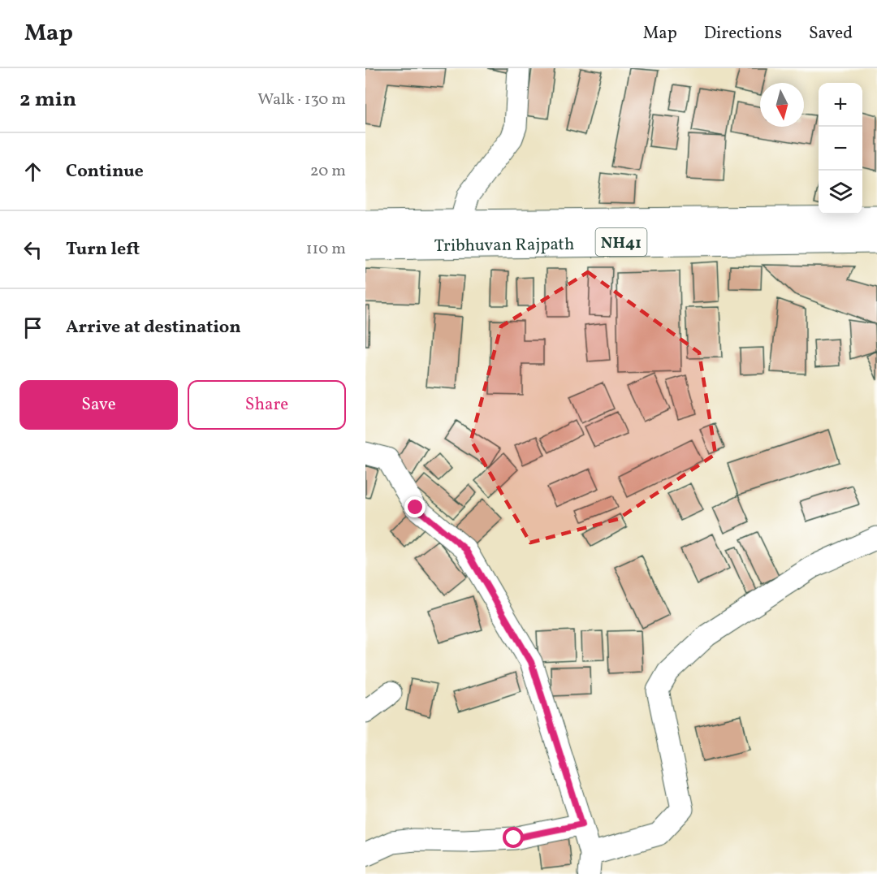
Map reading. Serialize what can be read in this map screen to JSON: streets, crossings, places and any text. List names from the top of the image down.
{
  "streets": {
    "highway": ["NH41", "Tribhuvan Rajpath"]
  },
  "north": "bottom",
  "page": {
    "header": "Map",
    "nav": ["Map", "Directions", "Saved"],
    "heading": ["2 min", "Walk · 130 m"],
    "map_buttons": ["+", "−"],
    "list": [
      ["Continue", "20 m"],
      ["Turn left", "110 m"],
      "Arrive at destination"
    ],
    "buttons": ["Save", "Share"]
  }
}
